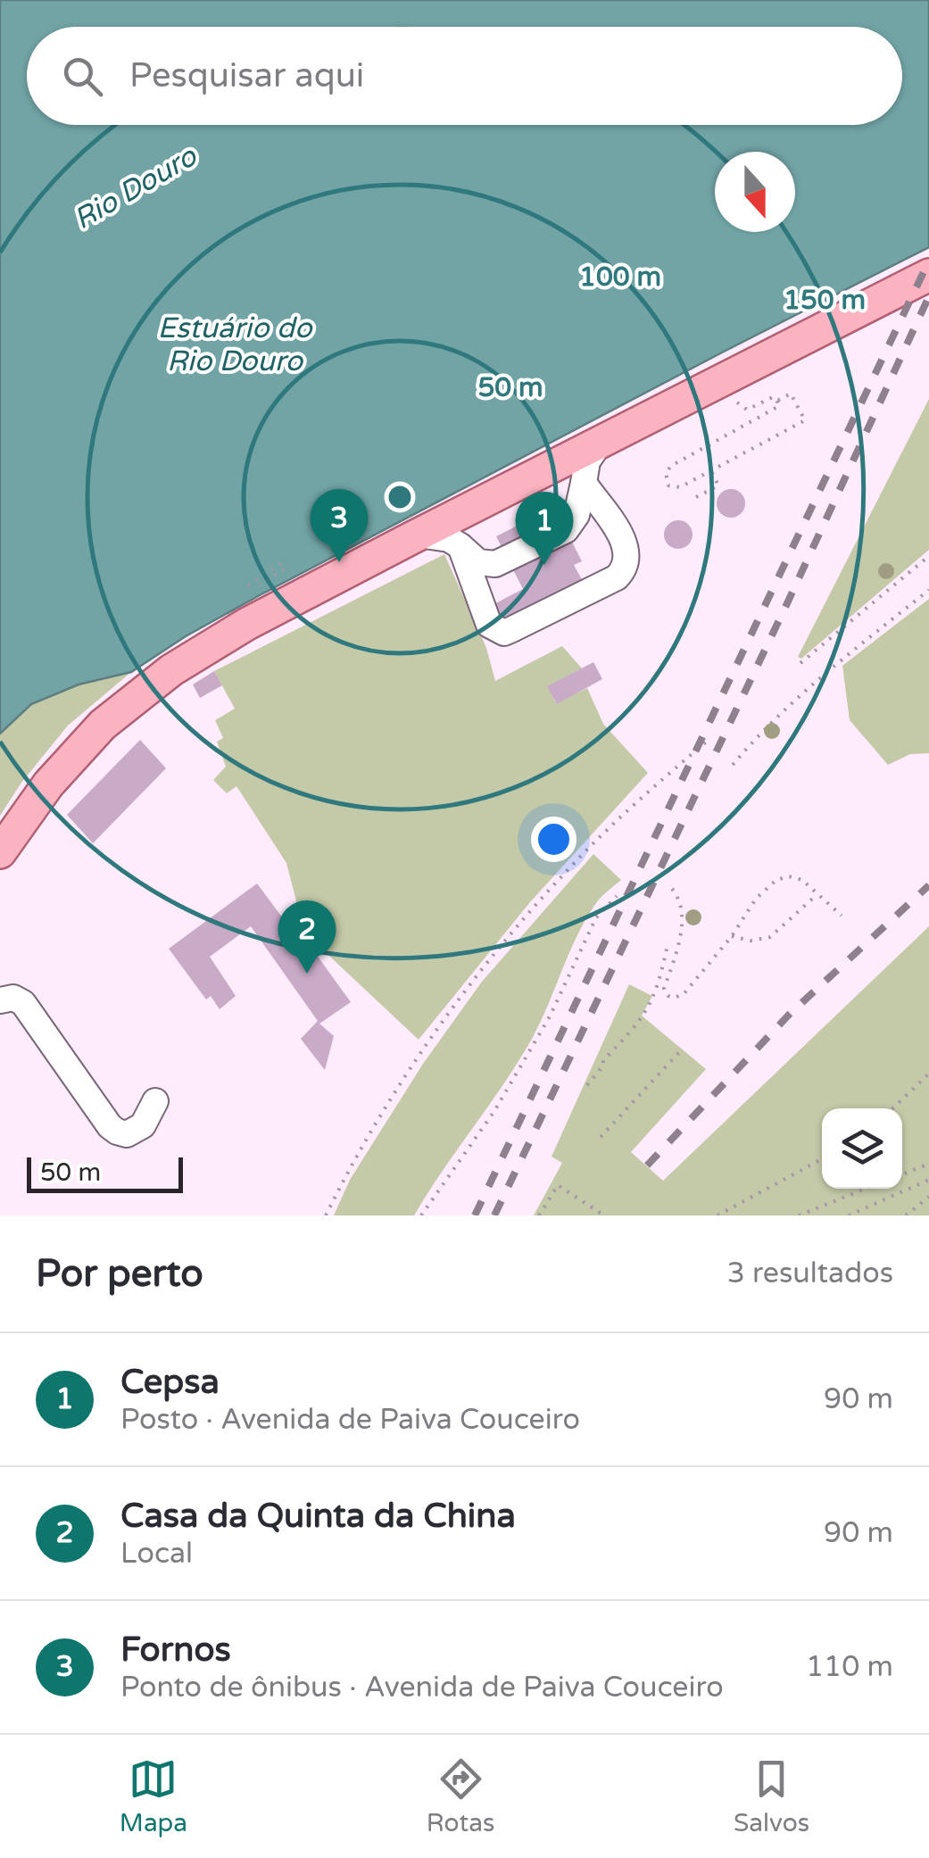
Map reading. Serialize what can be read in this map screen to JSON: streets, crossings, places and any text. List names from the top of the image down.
{
  "water": ["Rio Douro", "Estuário do Rio Douro"],
  "scale_bar": "50 m",
  "north": "bottom",
  "page": {
    "search": "Pesquisar aqui",
    "pins": ["3", "1", "2"],
    "scale": "50 m",
    "heading": ["Por perto", "3 resultados"],
    "list": [
      {
        "mark": "1",
        "name": "Cepsa",
        "note": "Posto · Avenida de Paiva Couceiro",
        "value": "90 m"
      },
      {
        "mark": "2",
        "name": "Casa da Quinta da China",
        "note": "Local",
        "value": "90 m"
      },
      {
        "mark": "3",
        "name": "Fornos",
        "note": "Ponto de ônibus · Avenida de Paiva Couceiro",
        "value": "110 m"
      }
    ],
    "nav": ["Mapa", "Rotas", "Salvos"]
  },
  "rings": ["100 m", "150 m", "50 m"]
}
